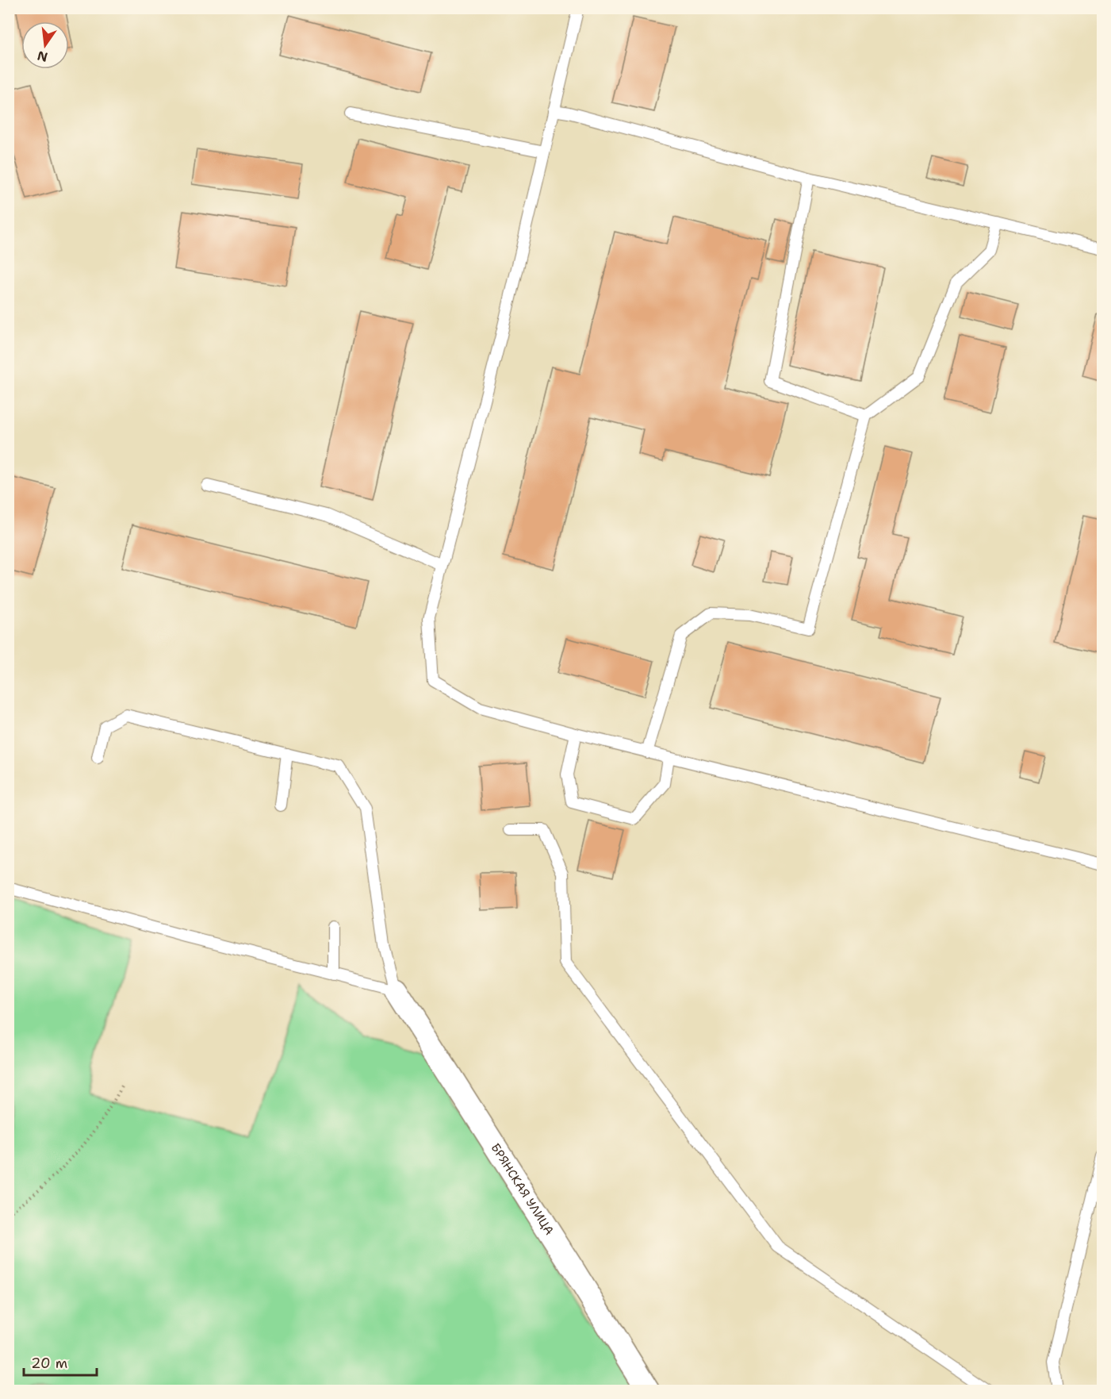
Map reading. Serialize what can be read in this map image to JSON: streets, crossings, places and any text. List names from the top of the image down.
{
  "streets": {
    "street": ["БРЯНСКАЯ УЛИЦА"]
  },
  "scale_bar": "20 m",
  "north": "bottom"
}
